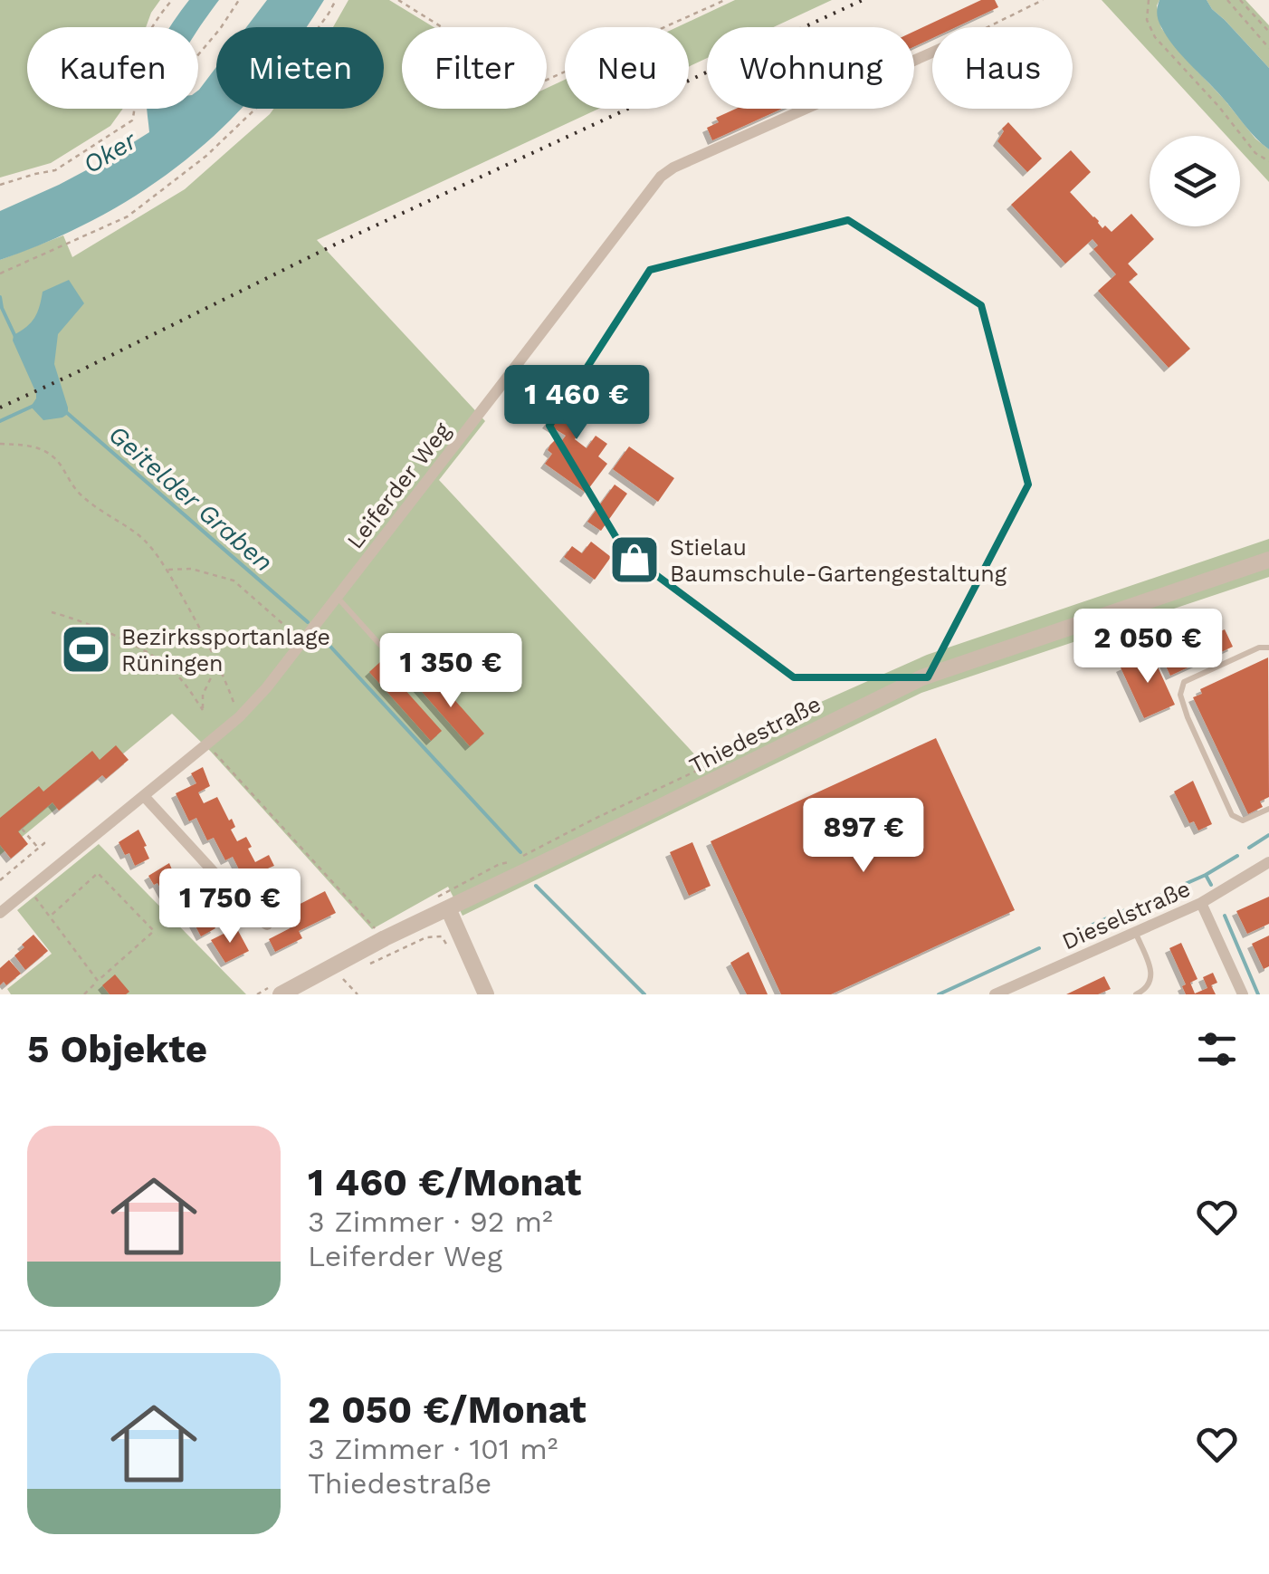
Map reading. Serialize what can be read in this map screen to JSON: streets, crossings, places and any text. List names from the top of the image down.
{
  "streets": {
    "street": ["Leiferder Weg", "Thiedestraße", "Dieselstraße"]
  },
  "water": ["Oker", "Geitelder Graben"],
  "places": {
    "shop": ["Stielau Baumschule-Gartengestaltung"],
    "sports": ["Bezirkssportanlage Rüningen"]
  },
  "page": {
    "chip": [
      "Kaufen",
      "Mieten",
      "Filter",
      "Neu",
      "Wohnung",
      "Haus"
    ],
    "price": [
      "1 460 €",
      "2 050 €",
      "1 350 €",
      "897 €",
      "1 750 €"
    ],
    "heading": "5 Objekte",
    "list": [
      {
        "name": "1 460 €/Monat",
        "note": "3 Zimmer · 92 m² · Leiferder Weg"
      },
      {
        "name": "2 050 €/Monat",
        "note": "3 Zimmer · 101 m² · Thiedestraße"
      }
    ]
  }
}
